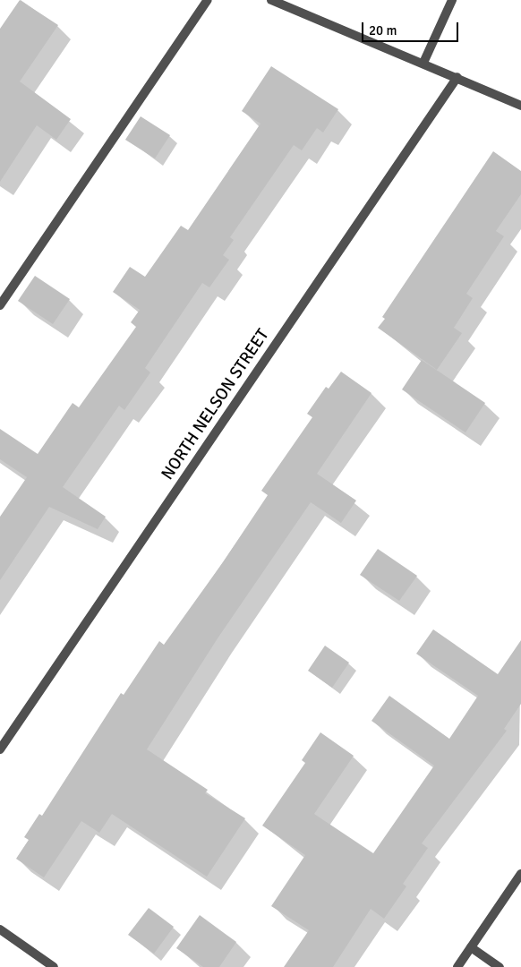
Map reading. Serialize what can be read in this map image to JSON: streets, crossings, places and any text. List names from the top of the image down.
{
  "streets": {
    "street": ["NORTH NELSON STREET"]
  },
  "scale_bar": "20 m"
}
